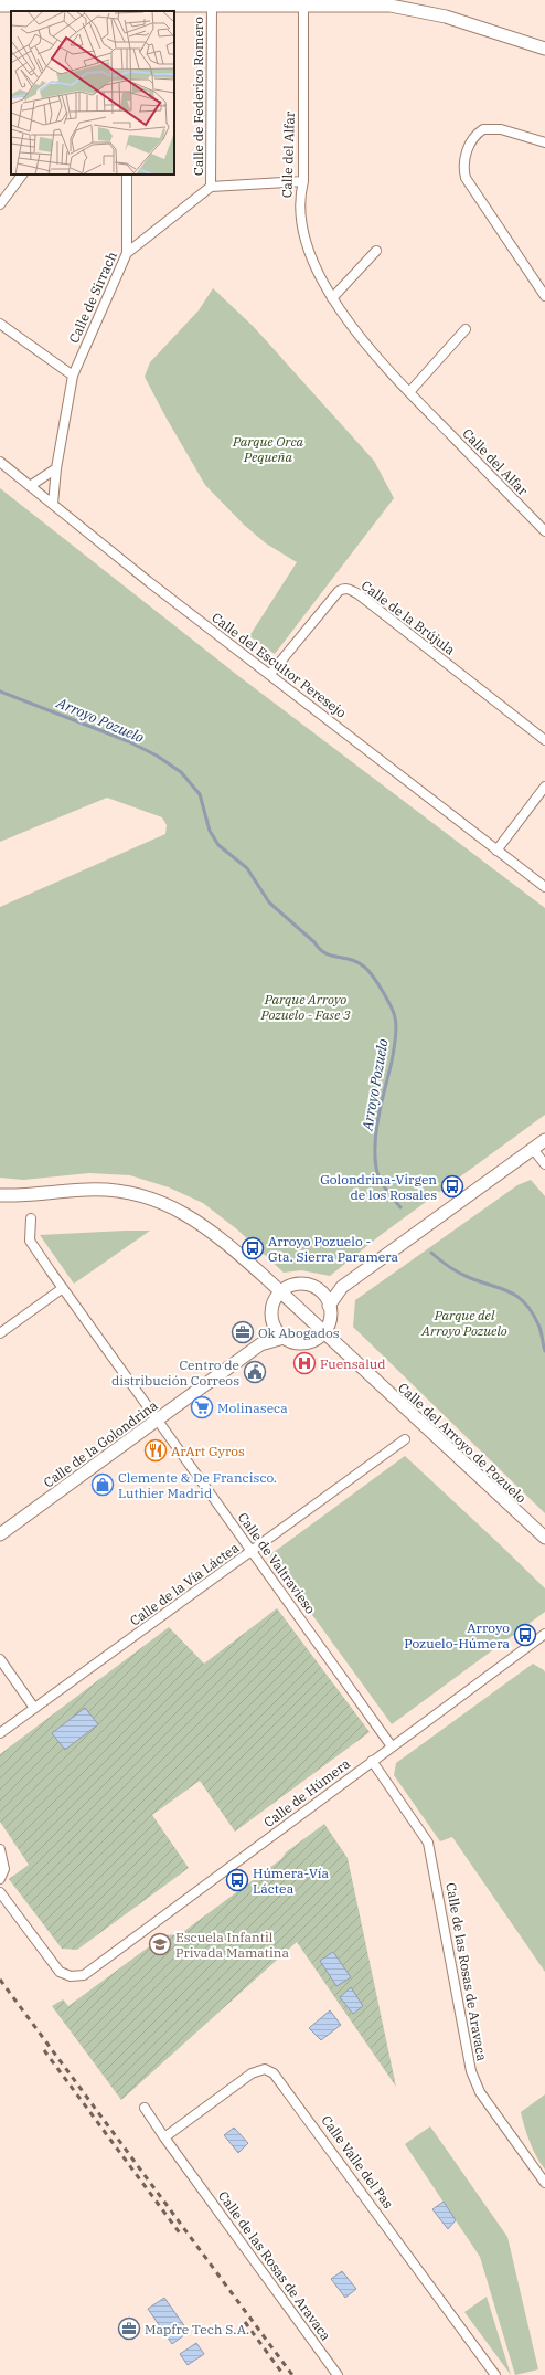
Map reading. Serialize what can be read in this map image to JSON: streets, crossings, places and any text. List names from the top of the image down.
{
  "streets": {
    "main road": ["Calle del Arroyo de Pozuelo", "Calle de la Golondrina"],
    "street": [
      "Calle de Federico Romero",
      "Calle del Alfar",
      "Calle de Sirrach",
      "Calle de la Brújula",
      "Calle del Escultor Peresejo",
      "Calle de Valtravieso",
      "Calle de la Vía Láctea",
      "Calle de Húmera",
      "Calle de las Rosas de Aravaca",
      "Calle Valle del Pas"
    ]
  },
  "crossings": [
    ["Calle de Federico Romero", "Calle de Sirrach"],
    ["Calle de Sirrach", "Calle del Escultor Peresejo"],
    ["Calle de la Brújula", "Calle del Escultor Peresejo"],
    ["Calle de la Golondrina", "Calle de Valtravieso"],
    ["Calle de Valtravieso", "Calle de la Vía Láctea"],
    ["Calle de Valtravieso", "Calle de Húmera"],
    ["Calle de Húmera", "Calle de las Rosas de Aravaca"],
    ["Calle de las Rosas de Aravaca", "Calle Valle del Pas"]
  ],
  "water": ["Arroyo Pozuelo"],
  "parks": ["Parque Orca Pequeña", "Parque Arroyo Pozuelo - Fase 3", "Parque del Arroyo Pozuelo"],
  "places": {
    "bus stop": [
      "Golondrina-Virgen de los Rosales",
      "Arroyo Pozuelo - Gta. Sierra Paramera",
      "Arroyo Pozuelo-Húmera",
      "Húmera-Vía Láctea"
    ],
    "office": ["Ok Abogados", "Mapfre Tech S.A."],
    "hospital": ["Fuensalud"],
    "public building": ["Centro de distribución Correos"],
    "supermarket": ["Molinaseca"],
    "restaurant": ["ArArt Gyros"],
    "shop": ["Clemente & De Francisco. Luthier Madrid"],
    "school or university": ["Escuela Infantil Privada Mamatina"]
  }
}
